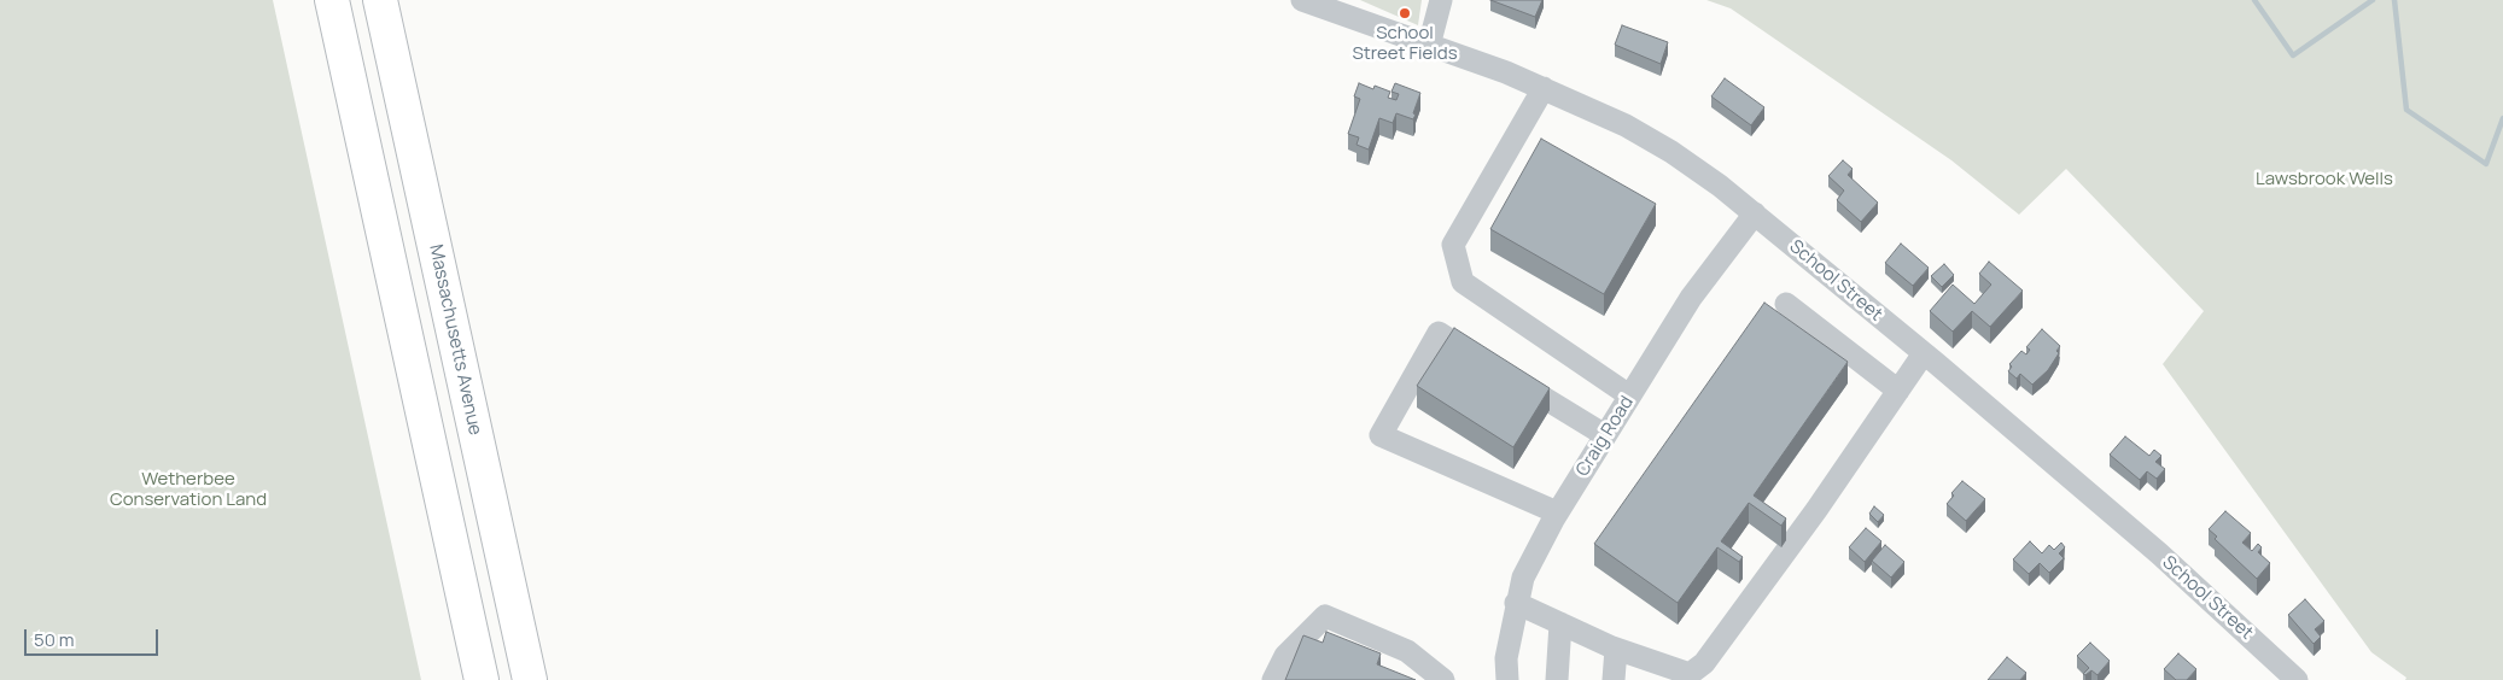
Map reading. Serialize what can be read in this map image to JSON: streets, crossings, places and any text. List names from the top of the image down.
{
  "streets": {
    "highway": ["Massachusetts Avenue"],
    "street": ["School Street", "Craig Road"]
  },
  "crossings": [
    ["School Street", "Craig Road"]
  ],
  "parks": ["Lawsbrook Wells", "Wetherbee Conservation Land"],
  "places": ["School Street Fields"],
  "scale_bar": "50 m"
}
